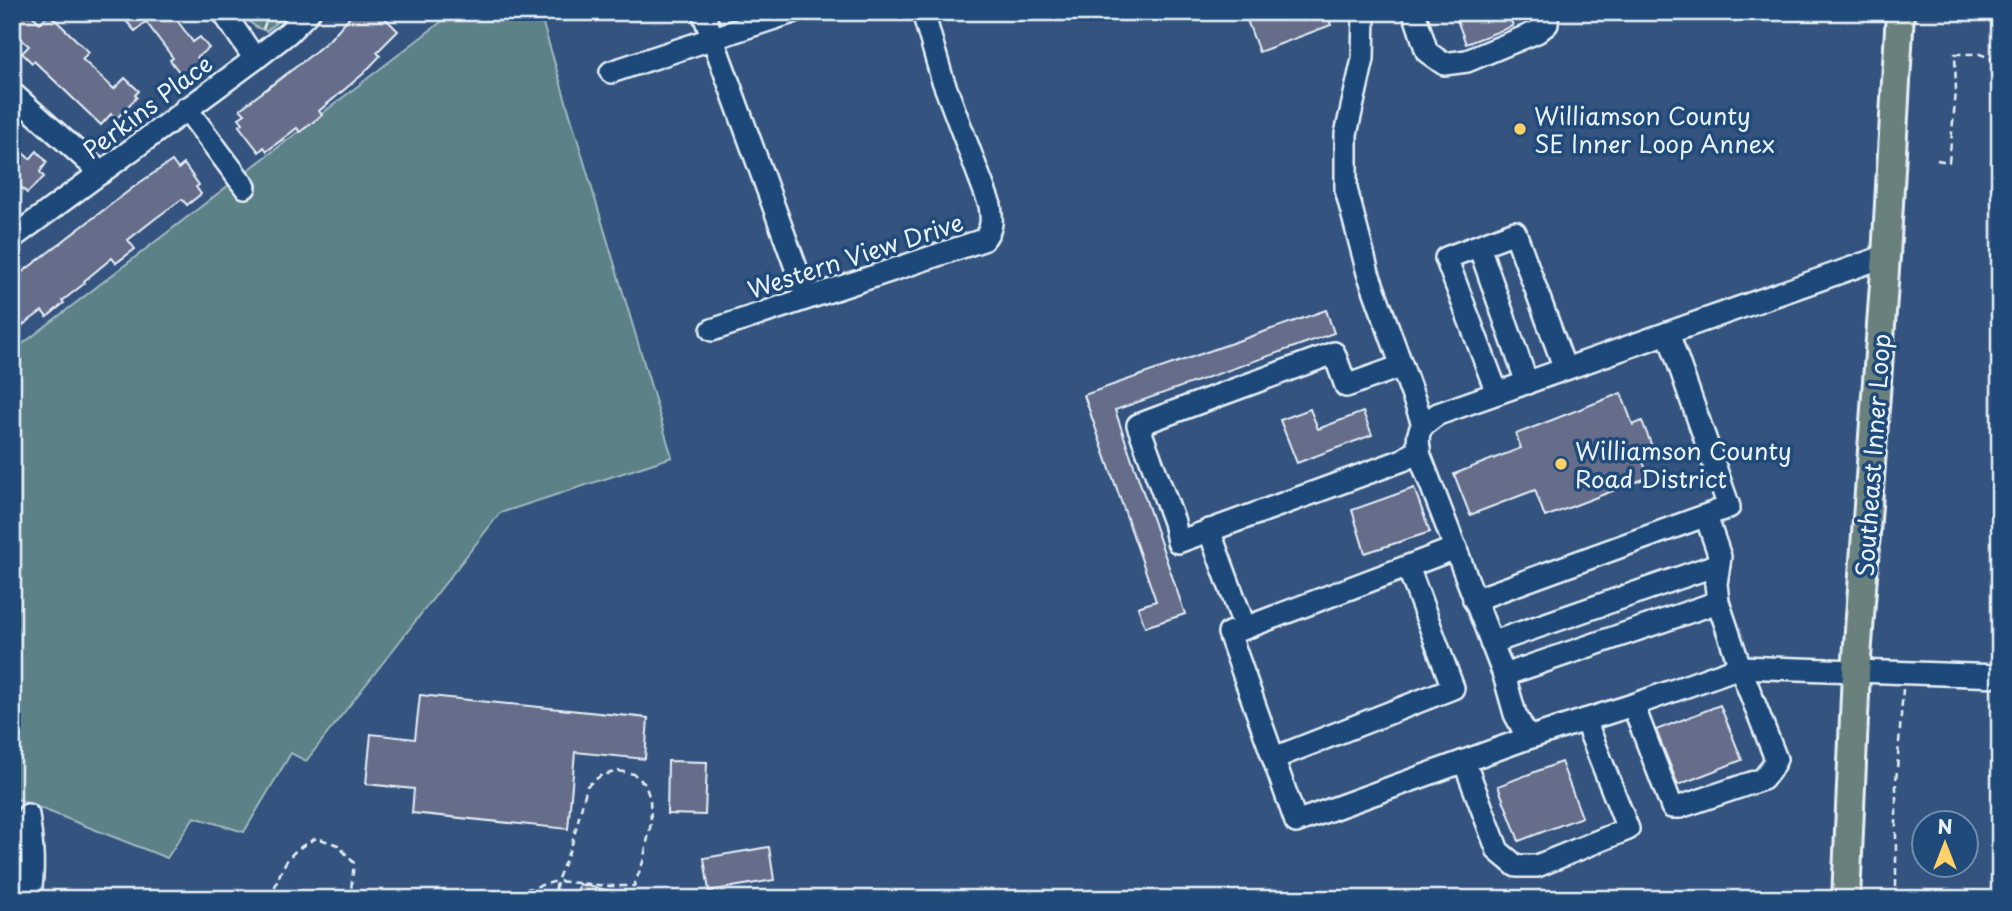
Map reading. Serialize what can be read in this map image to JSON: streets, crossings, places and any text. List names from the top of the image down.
{
  "streets": {
    "main road": ["Southeast Inner Loop"],
    "street": ["Perkins Place", "Western View Drive"]
  },
  "places": ["Williamson County SE Inner Loop Annex", "Williamson County Road District"],
  "north": "top"
}
